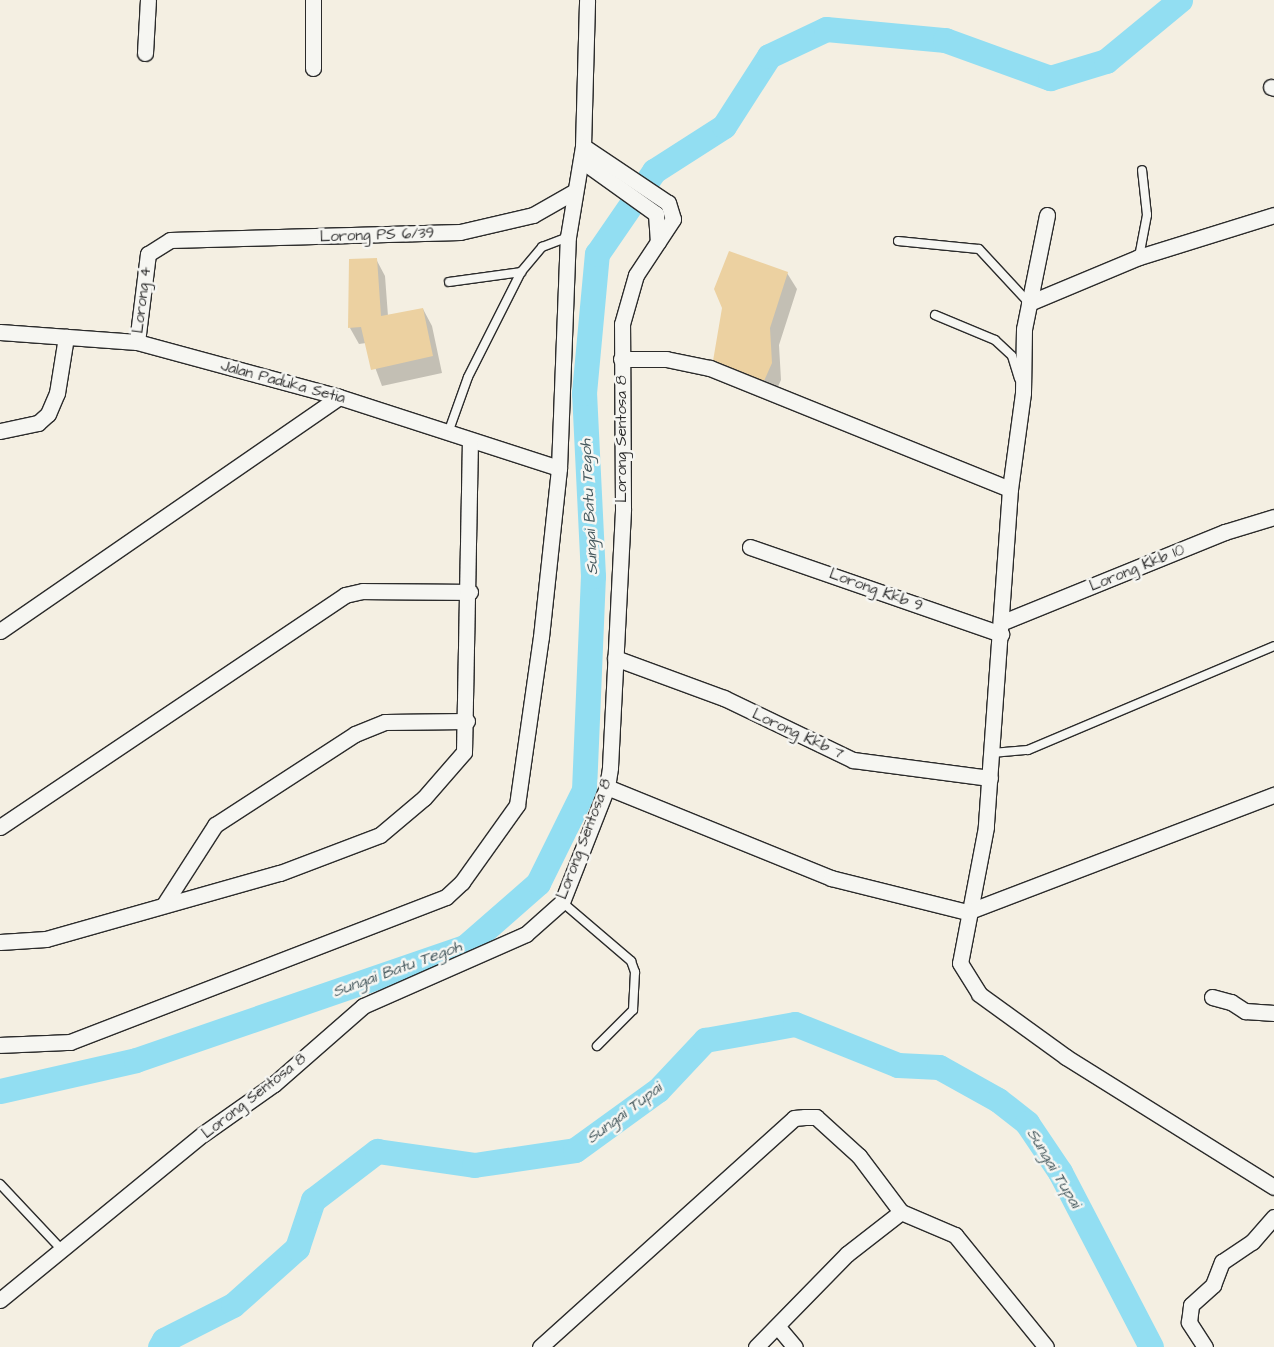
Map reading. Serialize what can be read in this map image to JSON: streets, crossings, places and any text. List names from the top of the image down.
{
  "streets": {
    "street": [
      "Lorong PS 6/39",
      "Lorong 4",
      "Jalan Paduka Setia",
      "Lorong Sentosa 8",
      "Lorong Kkb 10",
      "Lorong Kkb 9",
      "Lorong Kkb 7"
    ]
  },
  "crossings": [
    ["Lorong PS 6/39", "Lorong 4"],
    ["Lorong 4", "Jalan Paduka Setia"],
    ["Lorong Sentosa 8", "Lorong Kkb 7"],
    ["Lorong Kkb 10", "Lorong Kkb 9"]
  ],
  "water": ["Sungai Batu Tegoh", "Sungai Tupai"]
}
